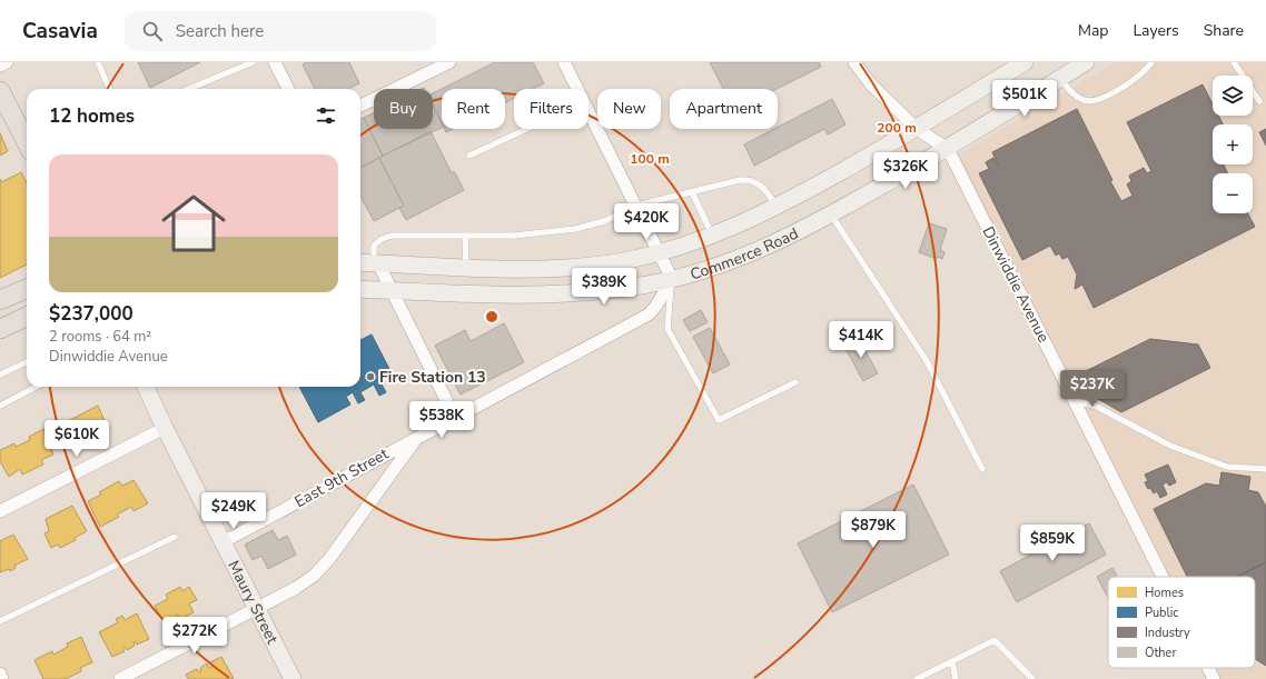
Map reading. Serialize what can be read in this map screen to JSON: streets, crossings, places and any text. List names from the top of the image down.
{
  "streets": {
    "main road": ["Commerce Road", "Maury Street"],
    "street": ["Dinwiddie Avenue", "East 9th Street"]
  },
  "crossings": [
    ["Commerce Road", "Dinwiddie Avenue"],
    ["Commerce Road", "East 9th Street"],
    ["East 9th Street", "Maury Street"]
  ],
  "places": ["Fire Station 13"],
  "legend": [
    "Homes",
    "Public",
    "Industry",
    "Other"
  ],
  "page": {
    "header": "Casavia",
    "search": "Search here",
    "nav": ["Map", "Layers", "Share"],
    "map_buttons": ["+", "−"],
    "price": [
      "$501K",
      "$326K",
      "$420K",
      "$389K",
      "$414K",
      "$237K",
      "$538K",
      "$610K",
      "$249K",
      "$879K",
      "$859K",
      "$272K"
    ],
    "chip": [
      "Buy",
      "Rent",
      "Filters",
      "New",
      "Apartment"
    ],
    "heading": "12 homes",
    "list": [
      {
        "name": "$237,000",
        "note": "2 rooms · 64 m² · Dinwiddie Avenue"
      }
    ]
  },
  "rings": ["200 m", "100 m"]
}
